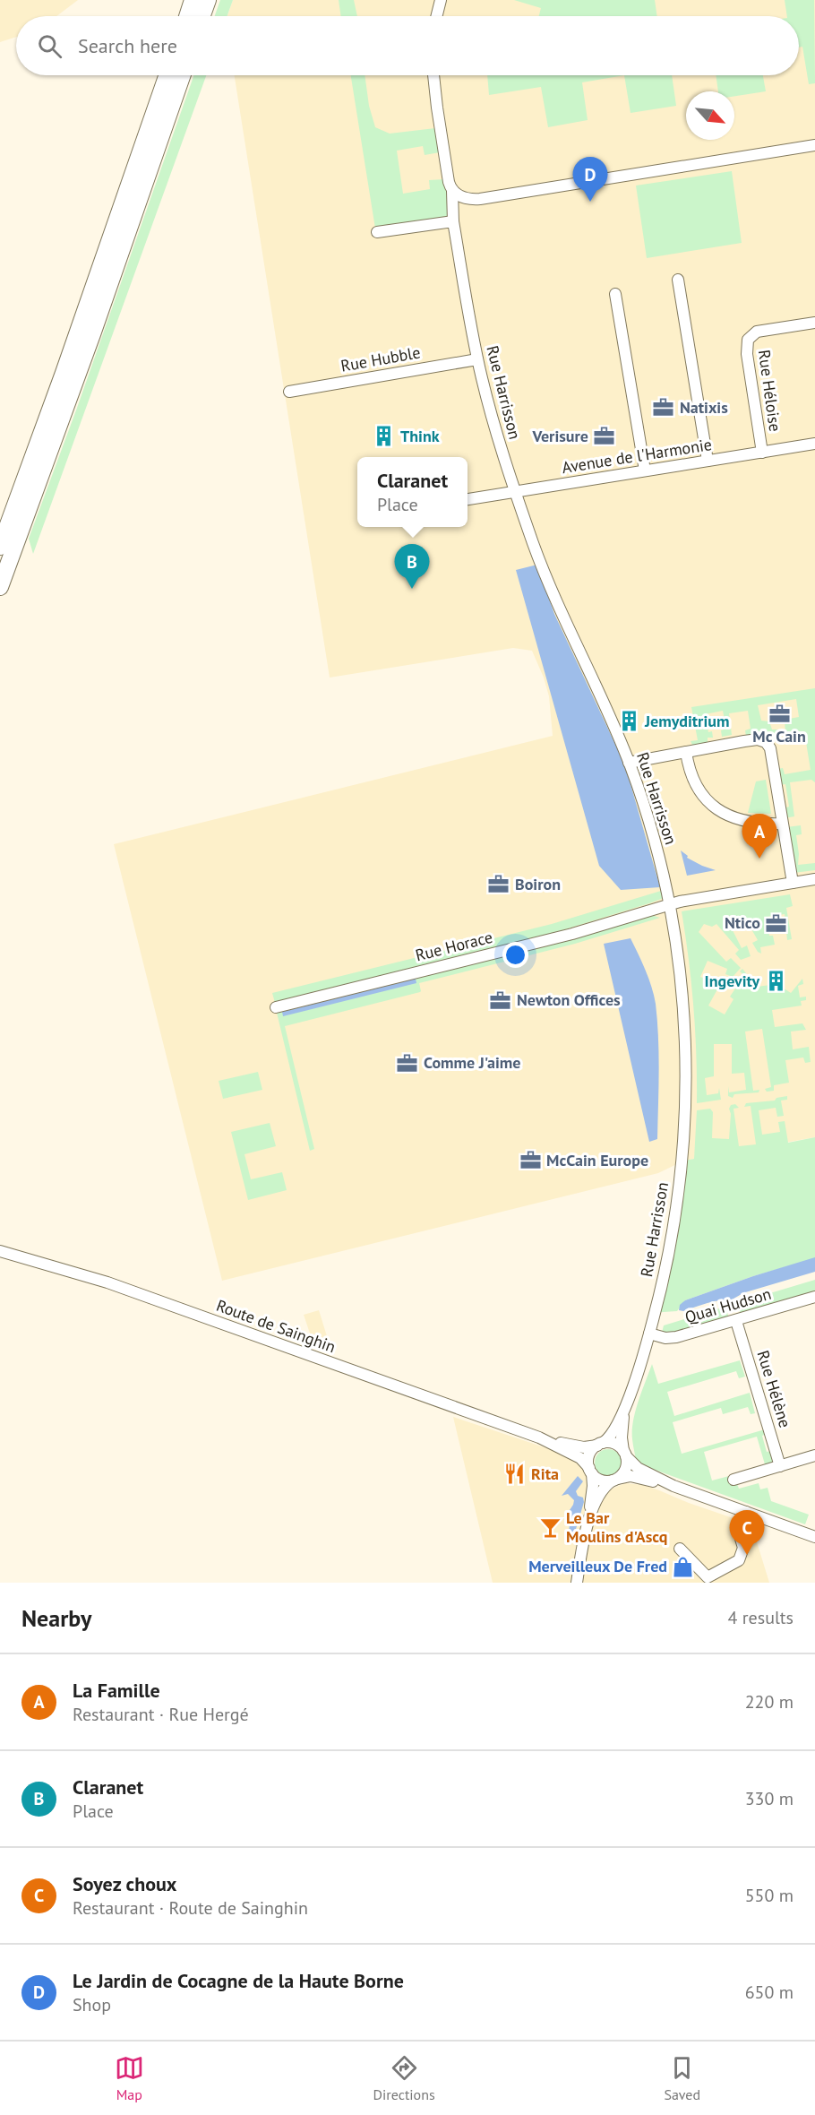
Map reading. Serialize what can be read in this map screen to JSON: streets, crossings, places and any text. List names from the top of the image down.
{
  "streets": {
    "street": [
      "Rue Hubble",
      "Rue Héloise",
      "Rue Harrisson",
      "Avenue de l'Harmonie",
      "Rue Horace",
      "Quai Hudson",
      "Route de Sainghin",
      "Rue Hélène"
    ]
  },
  "crossings": [
    ["Rue Hubble", "Rue Harrisson"],
    ["Rue Héloise", "Avenue de l'Harmonie"],
    ["Rue Harrisson", "Avenue de l'Harmonie"],
    ["Rue Harrisson", "Rue Horace"],
    ["Rue Harrisson", "Quai Hudson"],
    ["Rue Harrisson", "Route de Sainghin"],
    ["Quai Hudson", "Rue Hélène"]
  ],
  "places": {
    "office": [
      "Natixis",
      "Verisure",
      "Mc Cain",
      "Boiron",
      "Ntico",
      "Newton Offices",
      "Comme J'aime",
      "McCain Europe"
    ],
    "building": ["Think", "Jemyditrium", "Ingevity"],
    "restaurant": ["Rita"],
    "bar": ["Le Bar Moulins d'Ascq"],
    "shop": ["Merveilleux De Fred"]
  },
  "north": "bottom right",
  "page": {
    "search": "Search here",
    "pins": [
      "D",
      "B",
      "A",
      "C"
    ],
    "popup": ["Claranet", "Place"],
    "heading": ["Nearby", "4 results"],
    "list": [
      {
        "mark": "A",
        "name": "La Famille",
        "note": "Restaurant · Rue Hergé",
        "value": "220 m"
      },
      {
        "mark": "B",
        "name": "Claranet",
        "note": "Place",
        "value": "330 m"
      },
      {
        "mark": "C",
        "name": "Soyez choux",
        "note": "Restaurant · Route de Sainghin",
        "value": "550 m"
      },
      {
        "mark": "D",
        "name": "Le Jardin de Cocagne de la Haute Borne",
        "note": "Shop",
        "value": "650 m"
      }
    ],
    "nav": ["Map", "Directions", "Saved"]
  }
}
